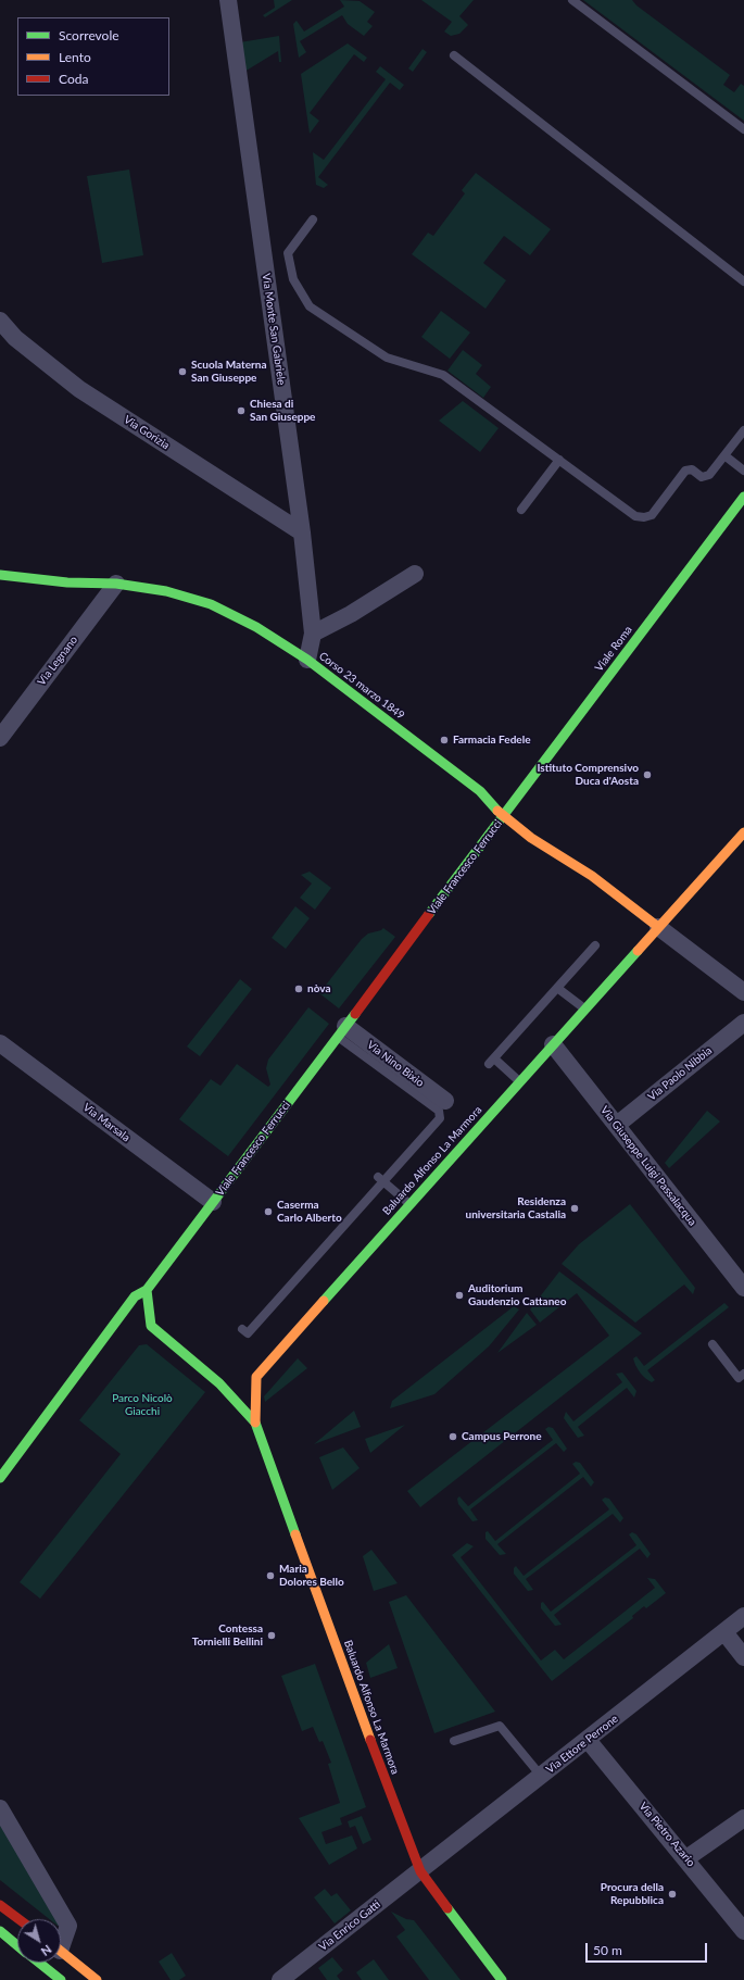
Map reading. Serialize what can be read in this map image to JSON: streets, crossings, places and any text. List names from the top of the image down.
{
  "streets": {
    "street": [
      "Via Monte San Gabriele",
      "Via Gorizia",
      "Viale Roma",
      "Via Legnano",
      "Corso 23 marzo 1849",
      "Viale Francesco Ferrucci",
      "Via Nino Bixio",
      "Via Paolo Nibbia",
      "Via Marsala",
      "Baluardo Alfonso La Marmora",
      "Via Giuseppe Luigi Passalacqua",
      "Via Ettore Perrone",
      "Via Pietro Azario",
      "Via Enrico Gatti"
    ]
  },
  "crossings": [
    ["Via Monte San Gabriele", "Via Gorizia"],
    ["Via Monte San Gabriele", "Corso 23 marzo 1849"],
    ["Viale Roma", "Corso 23 marzo 1849"],
    ["Viale Roma", "Viale Francesco Ferrucci"],
    ["Via Legnano", "Corso 23 marzo 1849"],
    ["Corso 23 marzo 1849", "Viale Francesco Ferrucci"],
    ["Corso 23 marzo 1849", "Baluardo Alfonso La Marmora"],
    ["Viale Francesco Ferrucci", "Via Nino Bixio"],
    ["Viale Francesco Ferrucci", "Via Marsala"],
    ["Via Paolo Nibbia", "Via Giuseppe Luigi Passalacqua"],
    ["Baluardo Alfonso La Marmora", "Via Giuseppe Luigi Passalacqua"],
    ["Baluardo Alfonso La Marmora", "Via Ettore Perrone"],
    ["Baluardo Alfonso La Marmora", "Via Enrico Gatti"],
    ["Via Ettore Perrone", "Via Pietro Azario"],
    ["Via Ettore Perrone", "Via Enrico Gatti"]
  ],
  "parks": ["Parco Nicolò Giacchi"],
  "places": [
    "Scuola Materna San Giuseppe",
    "Chiesa di San Giuseppe",
    "Farmacia Fedele",
    "Istituto Comprensivo Duca d'Aosta",
    "nòva",
    "Residenza universitaria Castalia",
    "Caserma Carlo Alberto",
    "Auditorium Gaudenzio Cattaneo",
    "Campus Perrone",
    "Maria Dolores Bello",
    "Contessa Tornielli Bellini",
    "Procura della Repubblica"
  ],
  "legend": ["Scorrevole", "Lento", "Coda"],
  "scale_bar": "50 m",
  "north": "bottom right"
}
